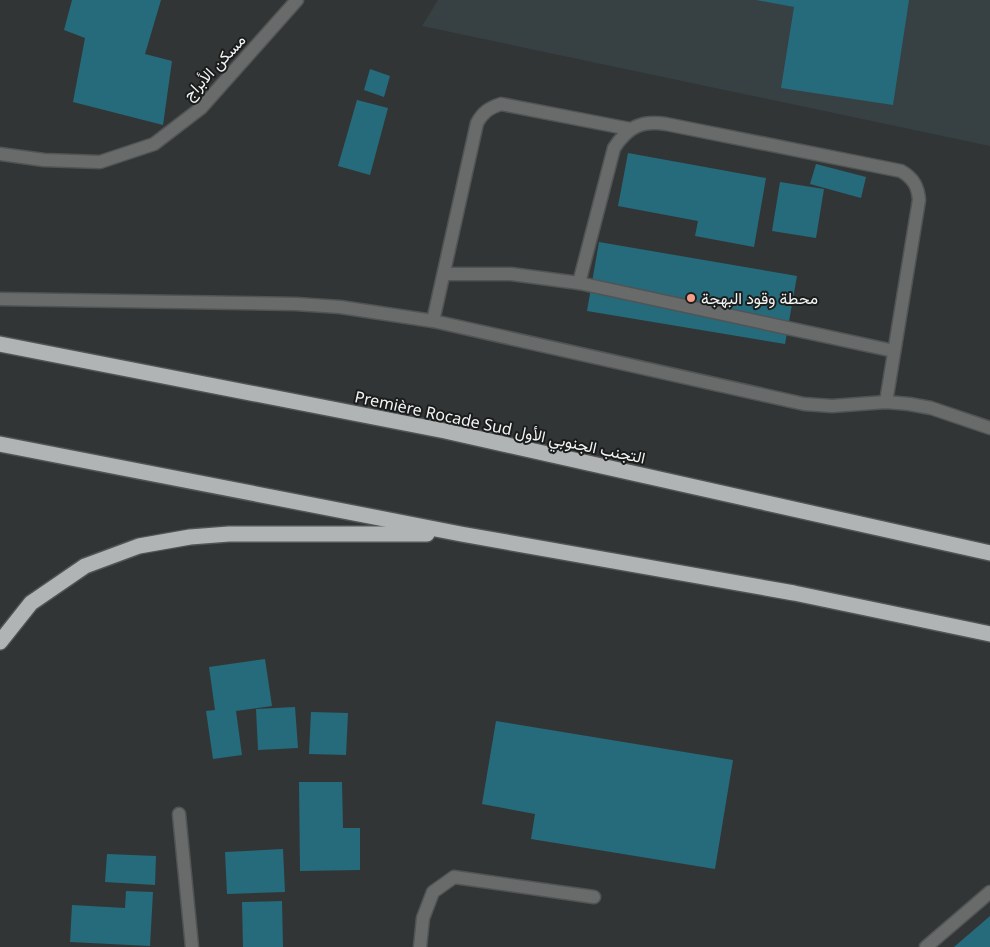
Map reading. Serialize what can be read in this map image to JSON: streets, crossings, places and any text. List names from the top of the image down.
{
  "streets": {
    "highway": ["Première Rocade Sud التجنب الجنوبي الأول"],
    "street": ["مسكن الأبراج"]
  },
  "places": ["محطة وقود البهجة"]
}
